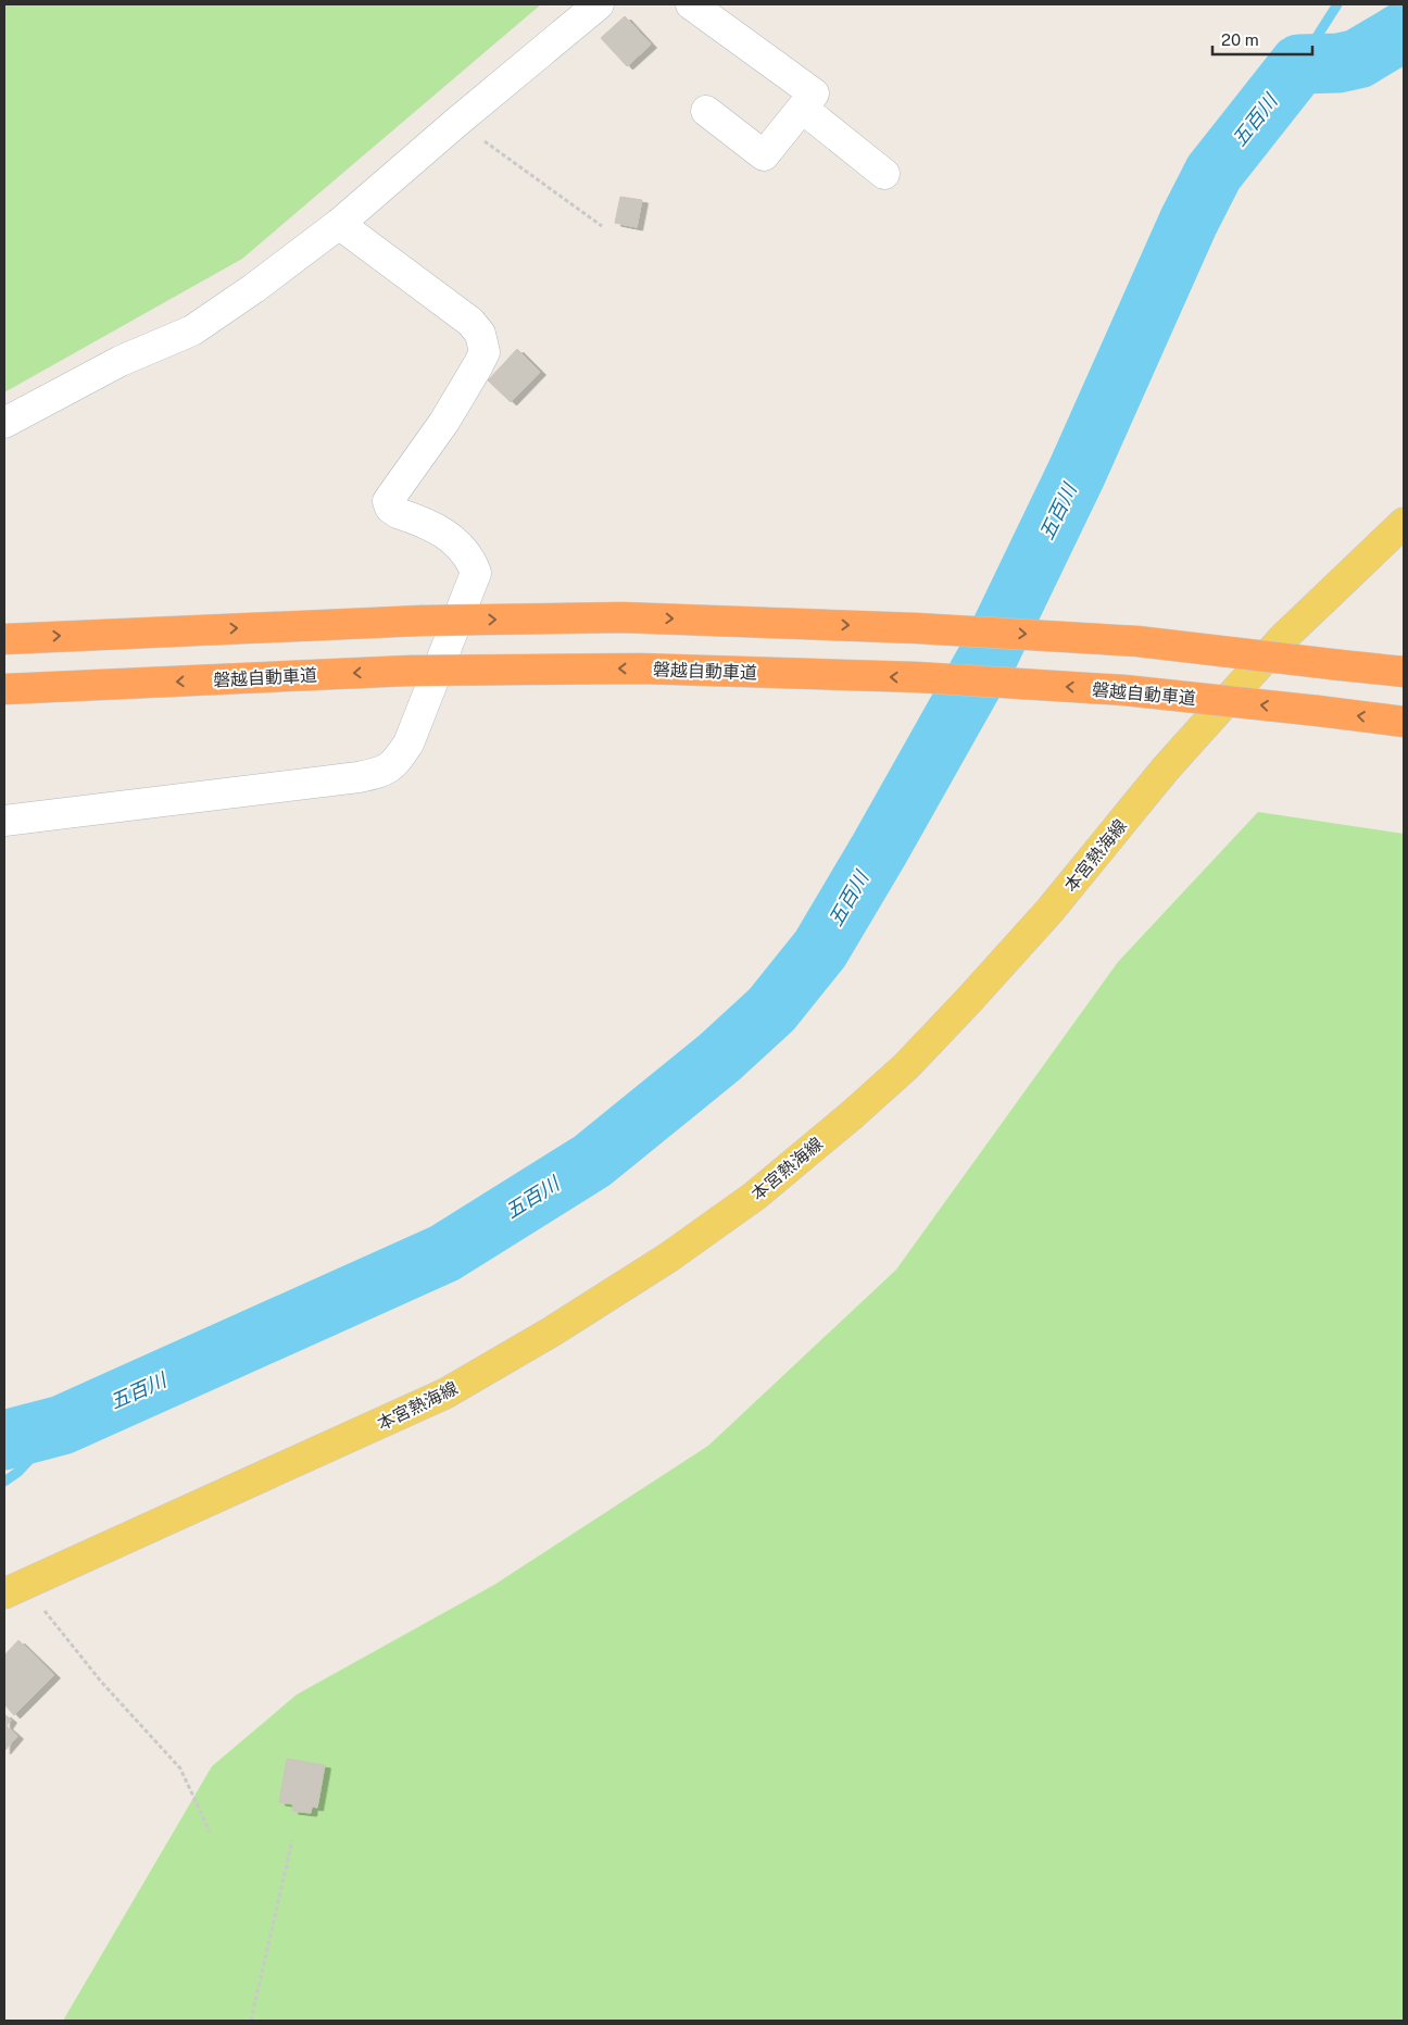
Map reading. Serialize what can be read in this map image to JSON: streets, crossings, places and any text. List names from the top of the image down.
{
  "streets": {
    "highway": ["磐越自動車道"],
    "main road": ["本宮熱海線"]
  },
  "water": ["五百川"],
  "scale_bar": "20 m"
}
